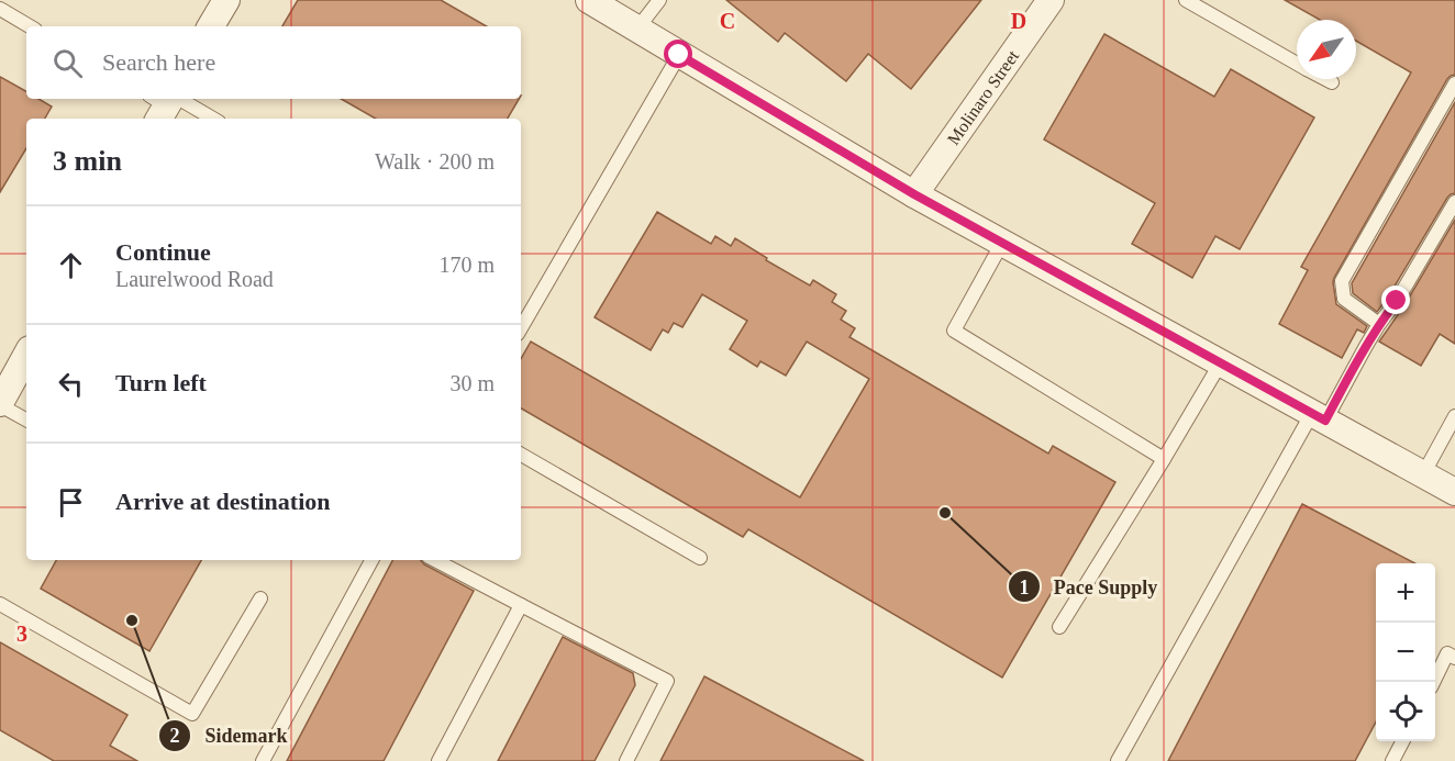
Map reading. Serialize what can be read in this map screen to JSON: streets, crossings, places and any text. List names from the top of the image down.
{
  "streets": {
    "street": ["Molinaro Street"]
  },
  "places": ["Pace Supply", "Sidemark"],
  "north": "bottom left",
  "page": {
    "search": "Search here",
    "heading": ["3 min", "Walk · 200 m"],
    "list": [
      ["Continue", "Laurelwood Road", "170 m"],
      ["Turn left", "30 m"],
      "Arrive at destination"
    ],
    "map_buttons": ["+", "−"]
  },
  "grid": {
    "columns": ["C", "D"],
    "rows": ["3"]
  }
}
